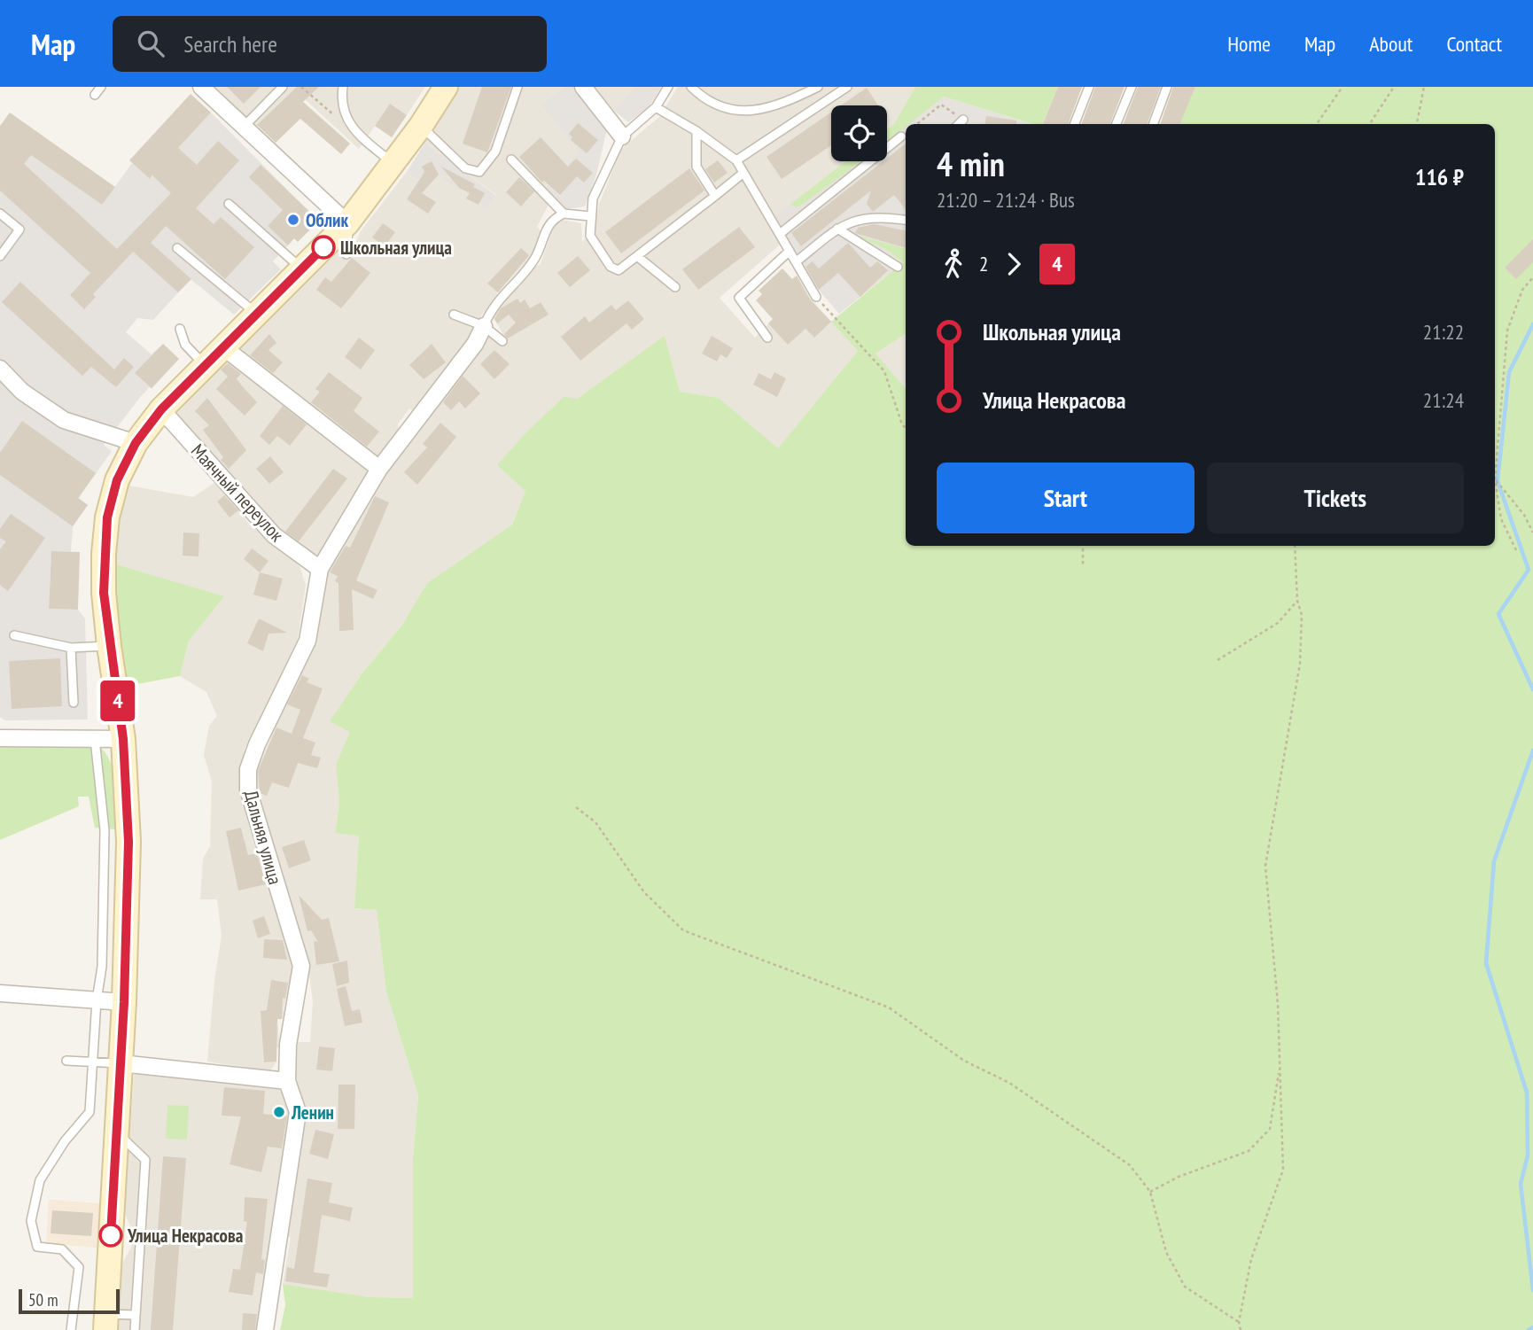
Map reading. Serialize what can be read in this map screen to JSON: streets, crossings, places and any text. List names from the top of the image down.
{
  "streets": {
    "street": ["Маячный переулок", "Дальняя улица"]
  },
  "crossings": [
    ["Маячный переулок", "Дальняя улица"]
  ],
  "places": [
    "Облик",
    "Школьная улица",
    "Ленин",
    "Улица Некрасова"
  ],
  "lines": ["bus line 4"],
  "scale_bar": "50 m",
  "page": {
    "header": "Map",
    "search": "Search here",
    "nav": [
      "Home",
      "Map",
      "About",
      "Contact"
    ],
    "on_map": "4",
    "heading": ["4 min", "21:20 – 21:24 · Bus", "116 ₽"],
    "legs": ["2", "4"],
    "list": [
      {
        "name": "Школьная улица",
        "value": "21:22"
      },
      {
        "name": "Улица Некрасова",
        "value": "21:24"
      }
    ],
    "buttons": ["Start", "Tickets"],
    "scale": "50 m"
  }
}
